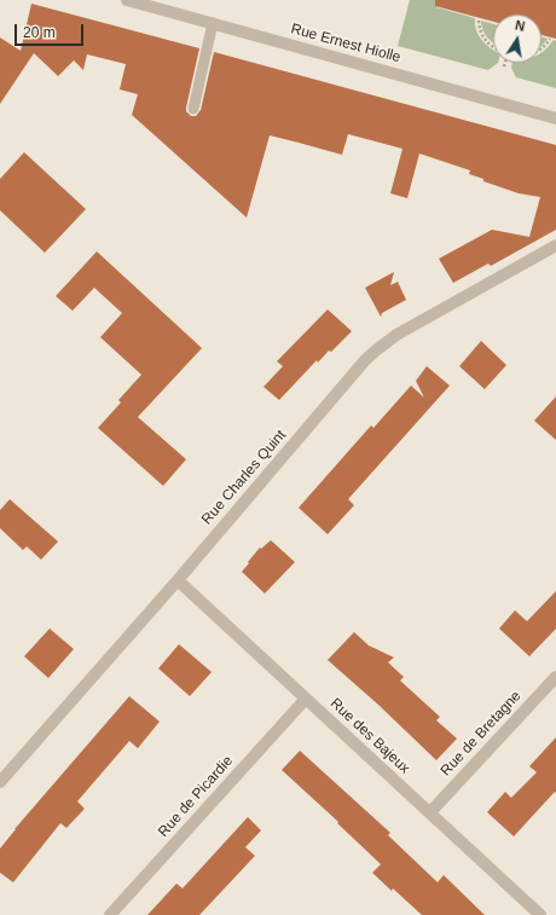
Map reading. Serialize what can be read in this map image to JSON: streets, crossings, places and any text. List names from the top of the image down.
{
  "streets": {
    "street": [
      "Rue Ernest Hiolle",
      "Rue Charles Quint",
      "Rue de Bretagne",
      "Rue des Bajeux",
      "Rue de Picardie"
    ]
  },
  "crossings": [
    ["Rue Charles Quint", "Rue des Bajeux"],
    ["Rue de Bretagne", "Rue des Bajeux"],
    ["Rue des Bajeux", "Rue de Picardie"]
  ],
  "scale_bar": "20 m",
  "north": "top"
}
